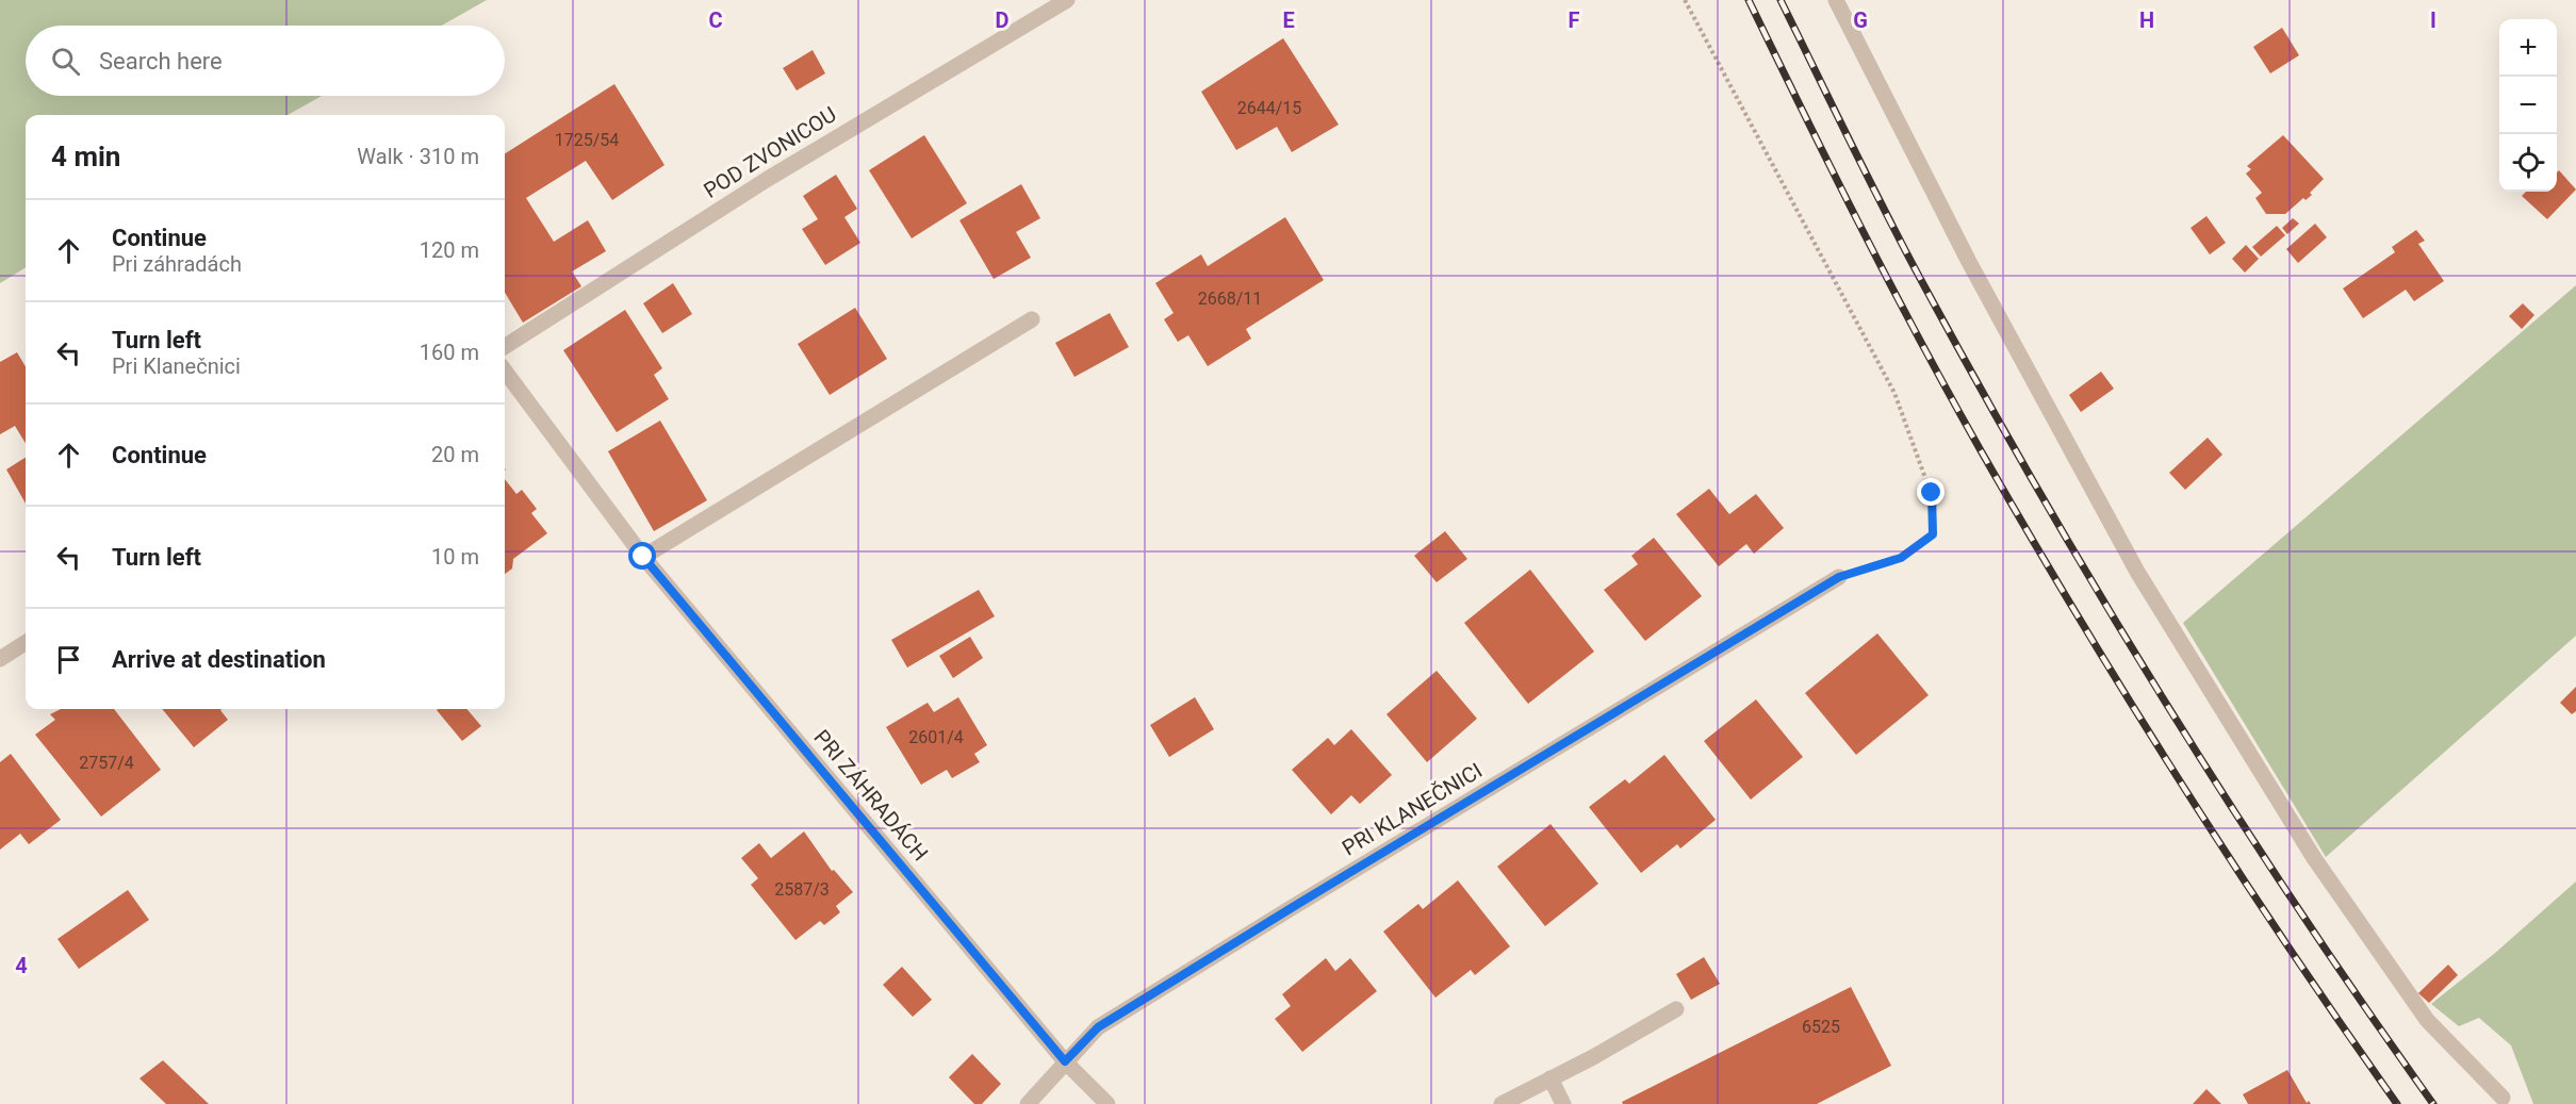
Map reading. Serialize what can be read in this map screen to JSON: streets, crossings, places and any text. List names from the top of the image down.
{
  "streets": {
    "street": ["POD ZVONICOU", "PRI ZÁHRADÁCH", "PRI KLANEČNICI"]
  },
  "crossings": [
    ["PRI ZÁHRADÁCH", "PRI KLANEČNICI"]
  ],
  "house_numbers": [
    "2644/15",
    "1725/54",
    "2668/11",
    "2601/4",
    "2757/4",
    "2587/3",
    "6525"
  ],
  "page": {
    "map_buttons": ["+", "−"],
    "search": "Search here",
    "heading": ["4 min", "Walk · 310 m"],
    "list": [
      ["Continue", "Pri záhradách", "120 m"],
      ["Turn left", "Pri Klanečnici", "160 m"],
      ["Continue", "20 m"],
      ["Turn left", "10 m"],
      "Arrive at destination"
    ]
  },
  "grid": {
    "columns": [
      "C",
      "D",
      "E",
      "F",
      "G",
      "H",
      "I"
    ],
    "rows": ["4"]
  }
}
